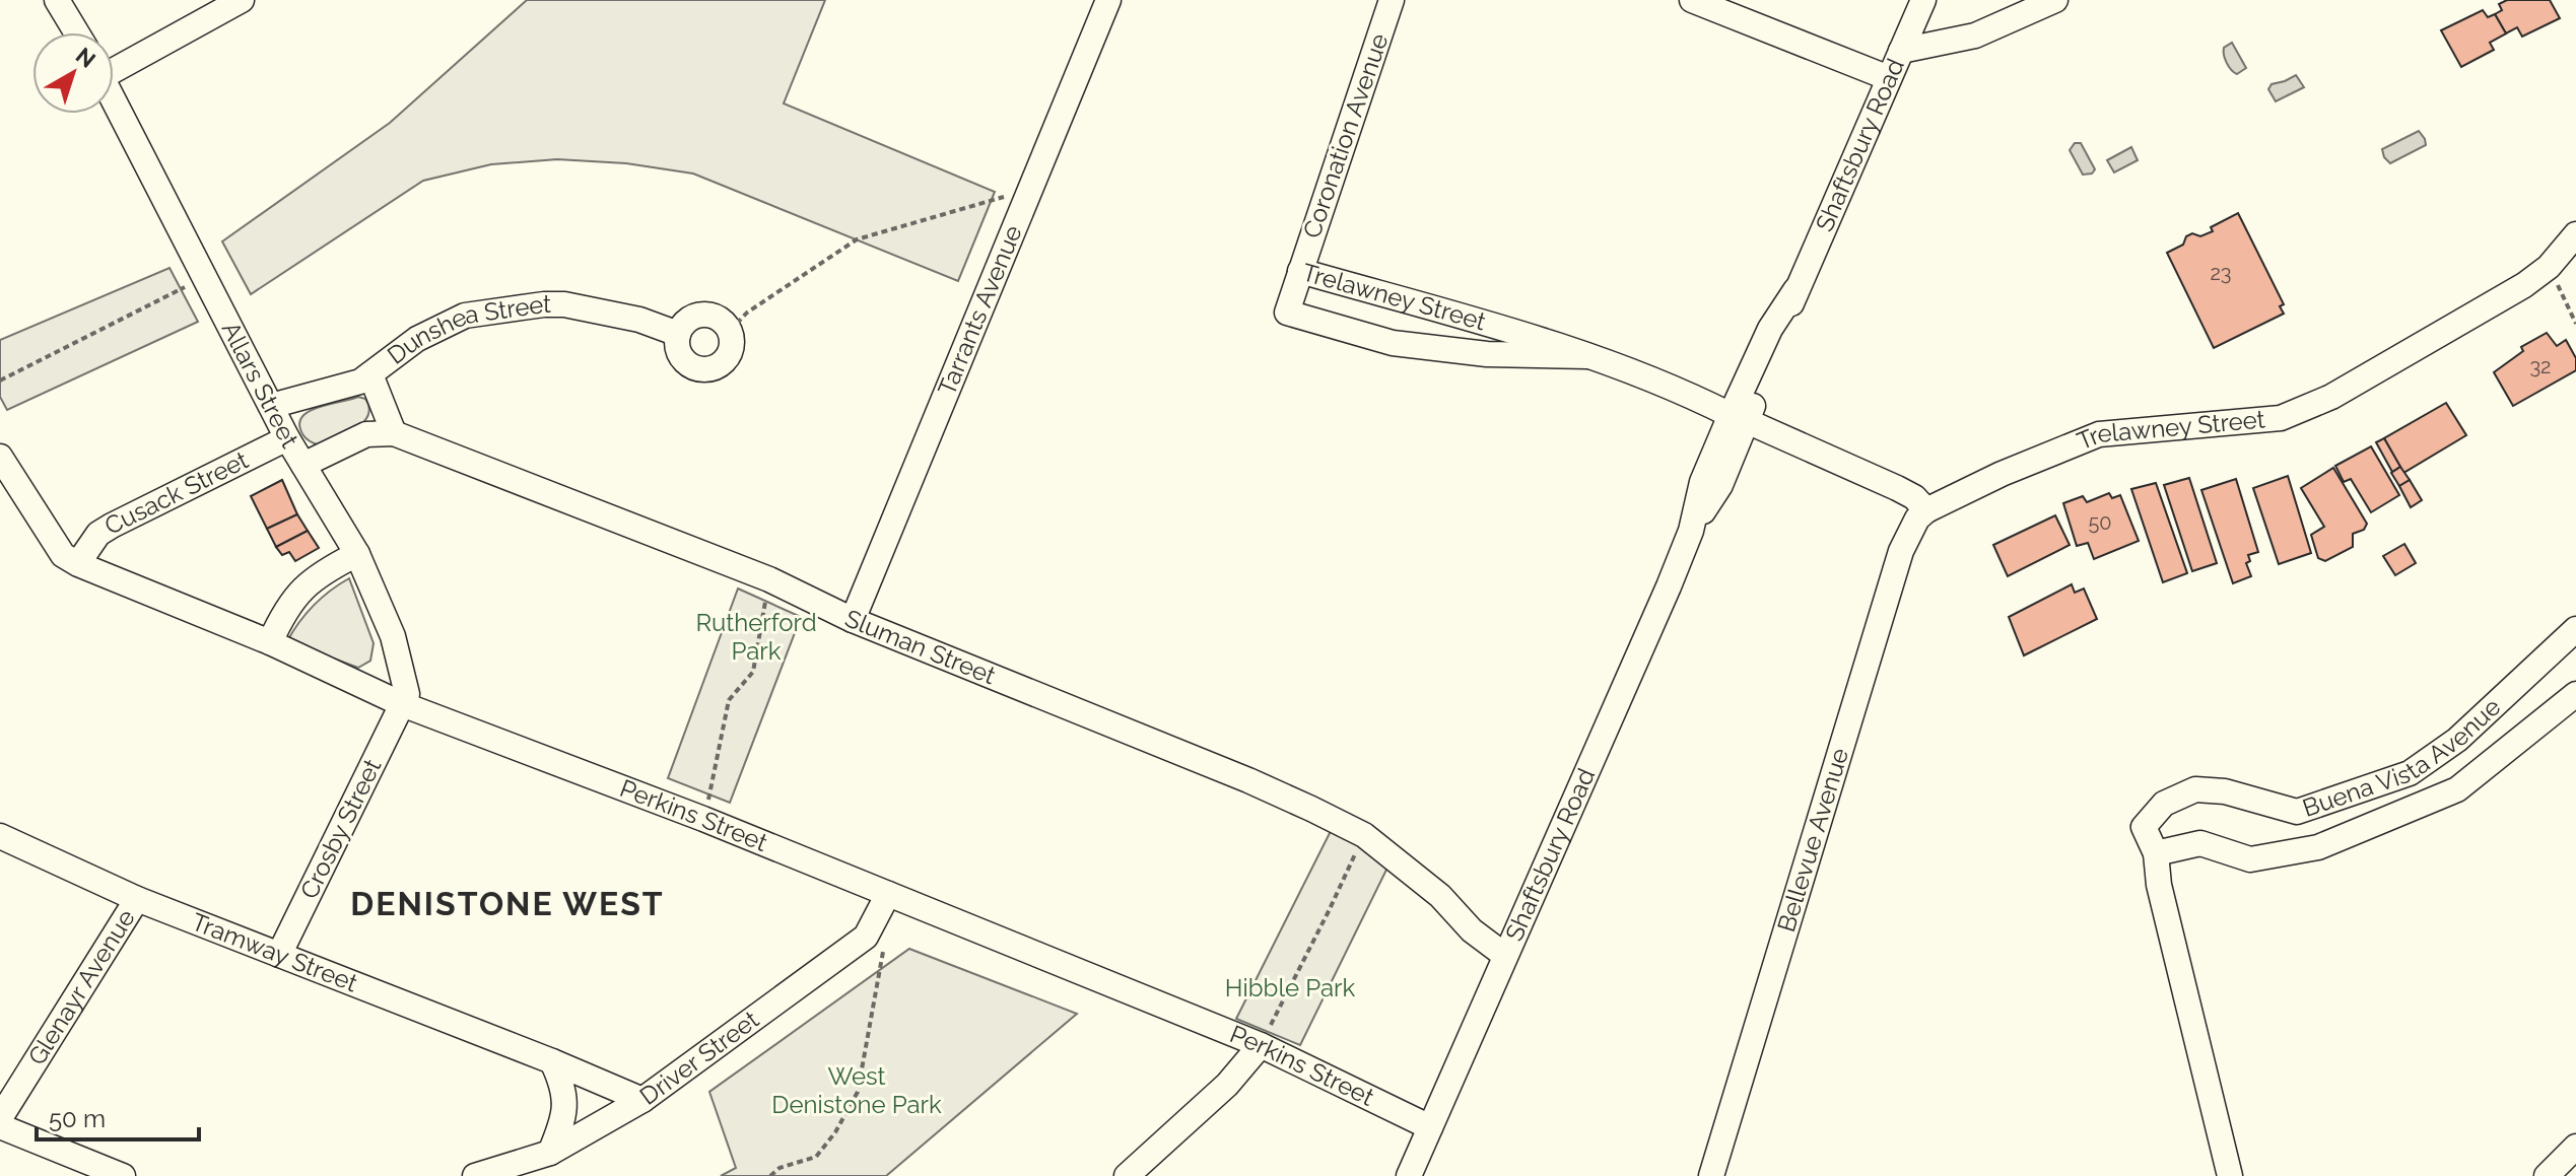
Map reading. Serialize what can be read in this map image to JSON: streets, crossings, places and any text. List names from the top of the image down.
{
  "streets": {
    "street": [
      "Coronation Avenue",
      "Shaftsbury Road",
      "Trelawney Street",
      "Tarrants Avenue",
      "Dunshea Street",
      "Allars Street",
      "Cusack Street",
      "Sluman Street",
      "Buena Vista Avenue",
      "Perkins Street",
      "Crosby Street",
      "Bellevue Avenue",
      "Tramway Street",
      "Glenayr Avenue",
      "Driver Street"
    ]
  },
  "crossings": [
    ["Coronation Avenue", "Trelawney Street"],
    ["Shaftsbury Road", "Trelawney Street"],
    ["Shaftsbury Road", "Sluman Street"],
    ["Shaftsbury Road", "Perkins Street"],
    ["Trelawney Street", "Bellevue Avenue"],
    ["Tarrants Avenue", "Sluman Street"],
    ["Dunshea Street", "Allars Street"],
    ["Allars Street", "Cusack Street"],
    ["Allars Street", "Perkins Street"],
    ["Allars Street", "Crosby Street"],
    ["Cusack Street", "Perkins Street"],
    ["Perkins Street", "Crosby Street"],
    ["Perkins Street", "Driver Street"],
    ["Crosby Street", "Tramway Street"],
    ["Tramway Street", "Glenayr Avenue"],
    ["Tramway Street", "Driver Street"]
  ],
  "districts": ["DENISTONE WEST"],
  "parks": ["Rutherford Park", "Hibble Park", "West Denistone Park"],
  "house_numbers": ["23", "32", "50"],
  "scale_bar": "50 m",
  "north": "top right"
}
